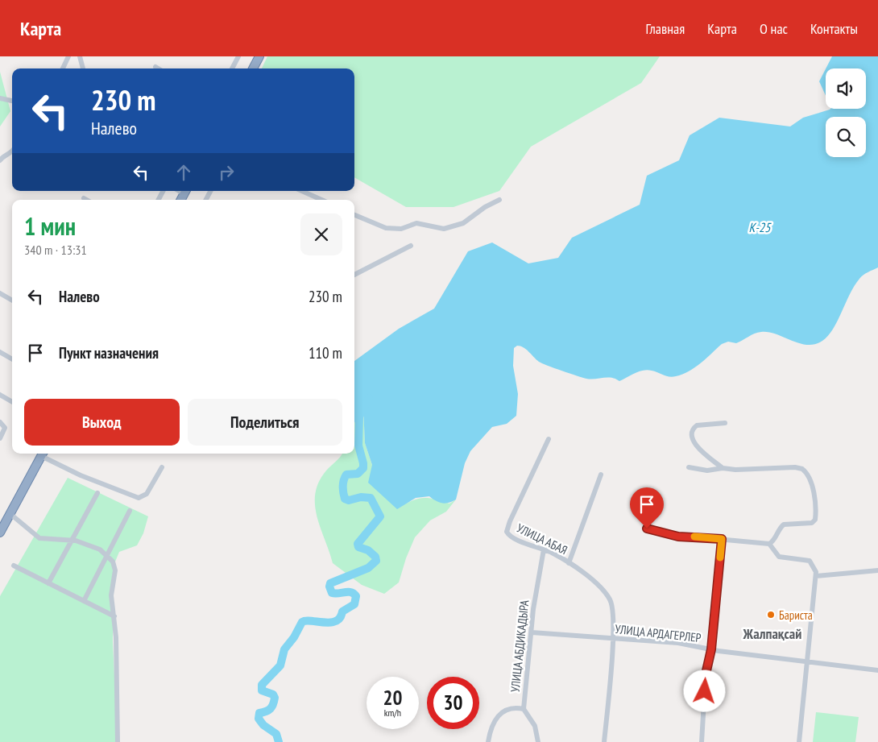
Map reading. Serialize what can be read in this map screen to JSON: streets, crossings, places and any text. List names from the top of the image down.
{
  "streets": {
    "street": ["УЛИЦА АБАЯ", "УЛИЦА АРДАГЕРЛЕР", "УЛИЦА АБДИКАДЫРА"]
  },
  "crossings": [
    ["УЛИЦА АБАЯ", "УЛИЦА АРДАГЕРЛЕР"],
    ["УЛИЦА АБАЯ", "УЛИЦА АБДИКАДЫРА"],
    ["УЛИЦА АРДАГЕРЛЕР", "УЛИЦА АБДИКАДЫРА"]
  ],
  "districts": ["Жалпақсай"],
  "water": ["К-25"],
  "places": ["Бариста"],
  "page": {
    "header": "Карта",
    "nav": [
      "Главная",
      "Карта",
      "О нас",
      "Контакты"
    ],
    "turn": ["230 m", "Налево"],
    "heading": ["1 мин", "340 m · 13:31"],
    "list": [
      {
        "name": "Налево",
        "value": "230 m"
      },
      {
        "name": "Пункт назначения",
        "value": "110 m"
      }
    ],
    "buttons": ["Выход", "Поделиться"],
    "speed": "20 km/h",
    "limit": "30"
  }
}
